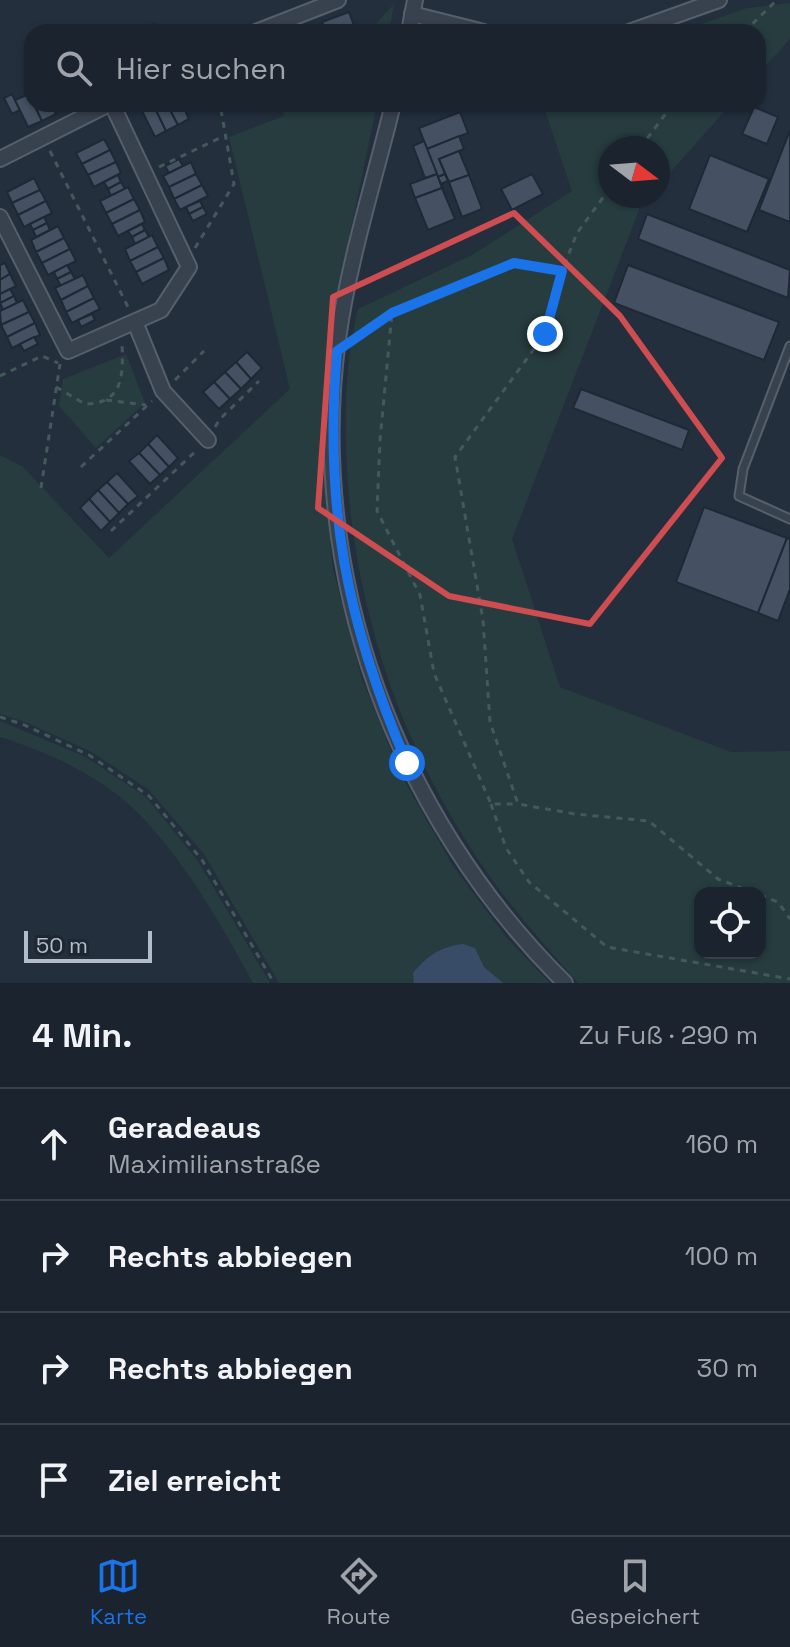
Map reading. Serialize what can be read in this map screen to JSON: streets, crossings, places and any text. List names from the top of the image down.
{
  "scale_bar": "50 m",
  "north": "right",
  "page": {
    "search": "Hier suchen",
    "scale": "50 m",
    "heading": ["4 Min.", "Zu Fuß · 290 m"],
    "list": [
      ["Geradeaus", "Maximilianstraße", "160 m"],
      ["Rechts abbiegen", "100 m"],
      ["Rechts abbiegen", "30 m"],
      "Ziel erreicht"
    ],
    "nav": ["Karte", "Route", "Gespeichert"]
  }
}
